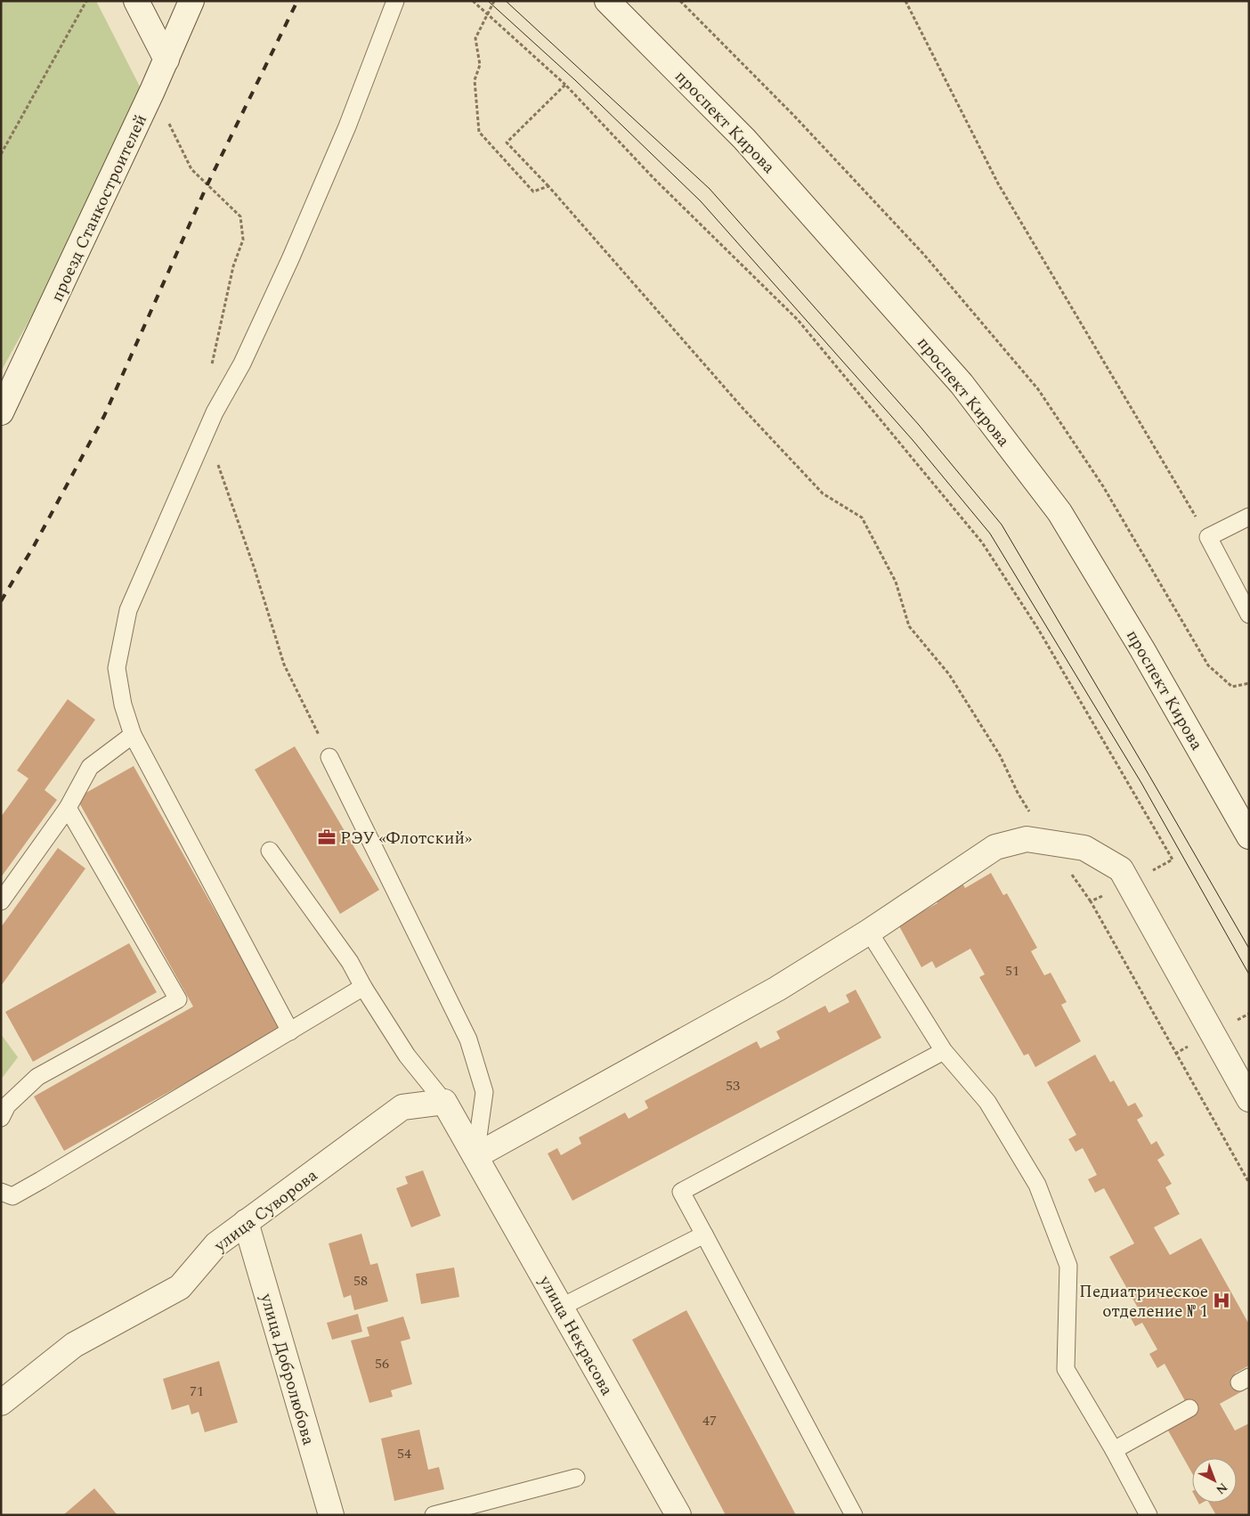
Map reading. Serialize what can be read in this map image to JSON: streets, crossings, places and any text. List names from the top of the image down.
{
  "streets": {
    "street": [
      "проспект Кирова",
      "проезд Станкостроителей",
      "улица Суворова",
      "улица Некрасова",
      "улица Добролюбова"
    ]
  },
  "crossings": [
    ["улица Суворова", "улица Добролюбова"]
  ],
  "places": {
    "office": ["РЭУ «Флотский»"],
    "hospital": ["Педиатрическое отделение № 1"]
  },
  "house_numbers": [
    "51",
    "53",
    "58",
    "56",
    "71",
    "47",
    "54"
  ],
  "north": "bottom right"
}
